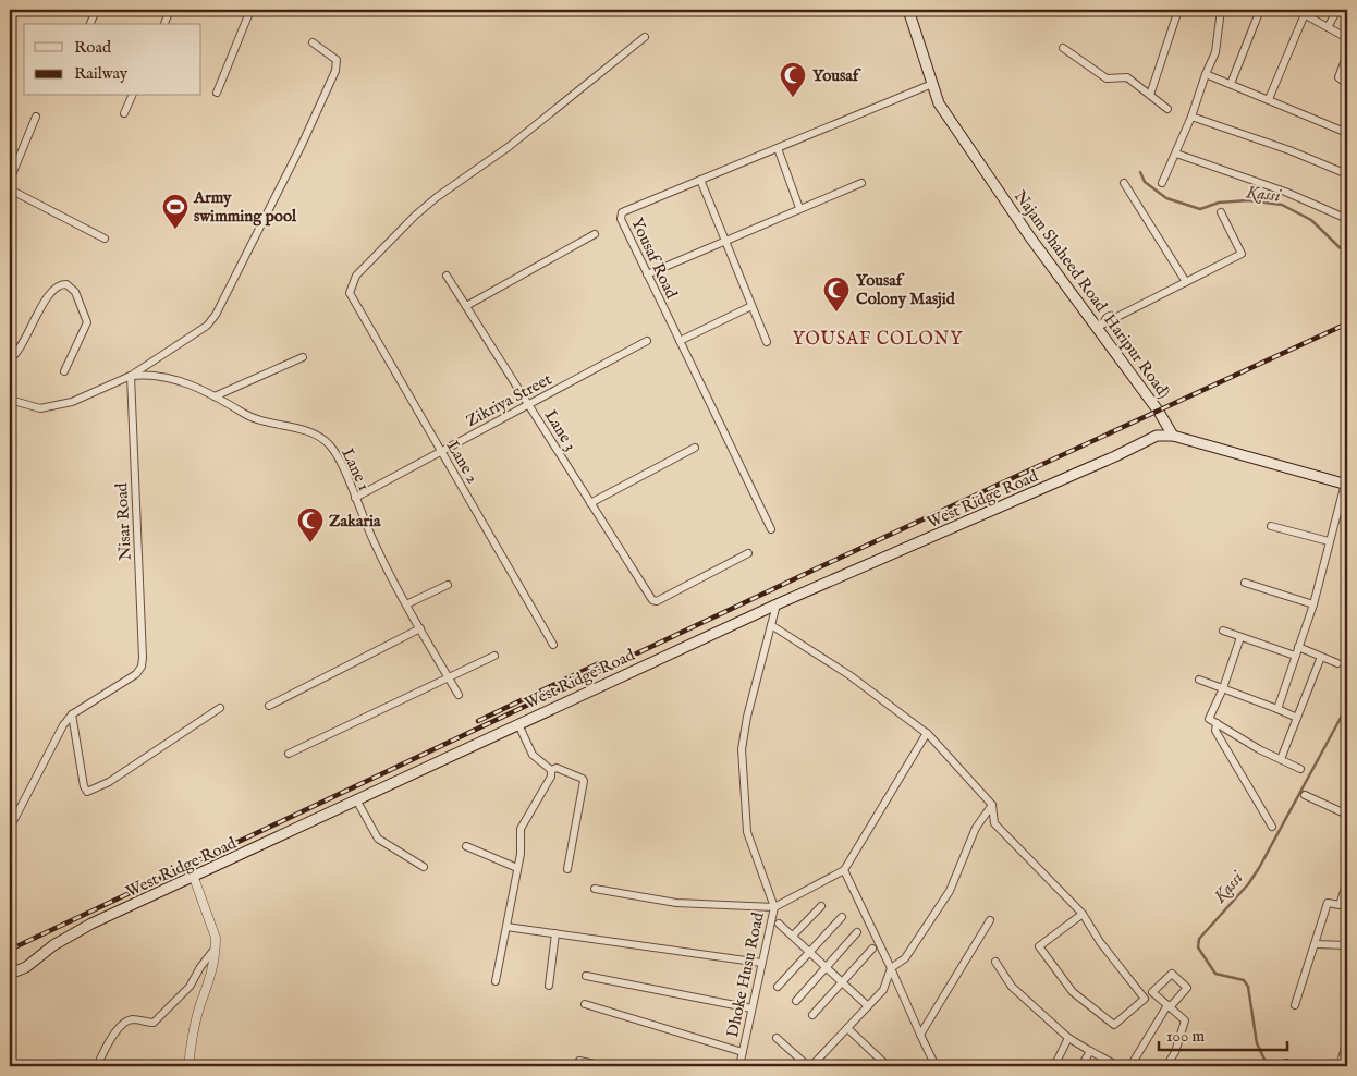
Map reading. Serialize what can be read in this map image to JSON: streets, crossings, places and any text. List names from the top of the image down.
{
  "streets": {
    "main road": ["Najam Shaheed Road (Haripur Road)", "West Ridge Road"],
    "street": [
      "Yousaf Road",
      "Zikriya Street",
      "Lane 3",
      "Lane 2",
      "Lane 1",
      "Nisar Road",
      "Dhoke Husu Road"
    ]
  },
  "crossings": [
    ["Yousaf Road", "Najam Shaheed Road (Haripur Road)"],
    ["Najam Shaheed Road (Haripur Road)", "West Ridge Road"],
    ["Zikriya Street", "Lane 3"],
    ["Zikriya Street", "Lane 2"],
    ["Zikriya Street", "Lane 1"],
    ["Lane 1", "Nisar Road"],
    ["West Ridge Road", "Dhoke Husu Road"]
  ],
  "districts": ["YOUSAF COLONY"],
  "water": ["Kassi"],
  "places": {
    "mosque": ["Yousaf", "Yousaf Colony Masjid", "Zakaria"],
    "sports": ["Army swimming pool"]
  },
  "legend": ["Road", "Railway"],
  "scale_bar": "100 m"
}
